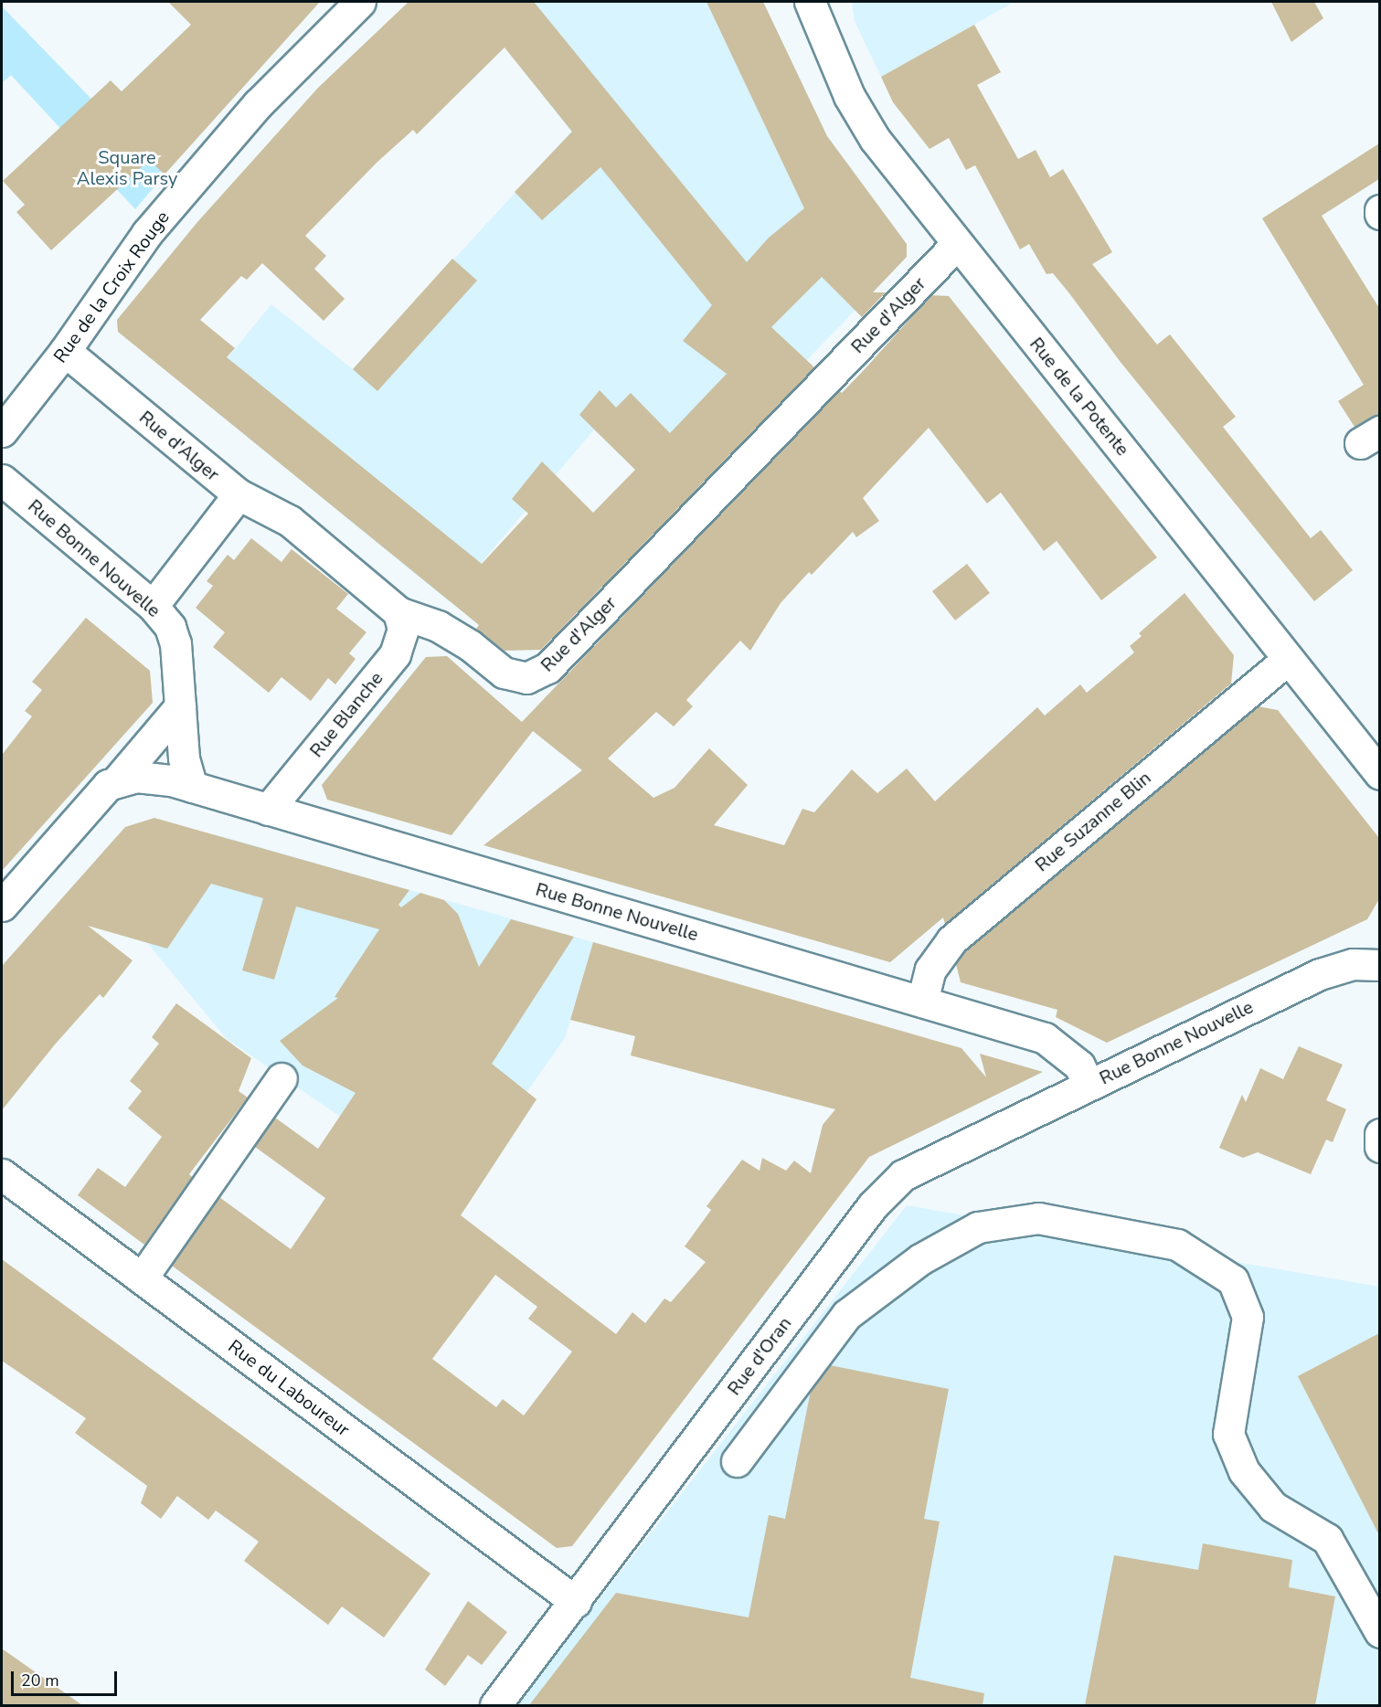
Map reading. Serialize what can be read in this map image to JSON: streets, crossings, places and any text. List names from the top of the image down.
{
  "streets": {
    "street": [
      "Rue de la Croix Rouge",
      "Rue d'Alger",
      "Rue de la Potente",
      "Rue Bonne Nouvelle",
      "Rue Blanche",
      "Rue Suzanne Blin",
      "Rue d'Oran",
      "Rue du Laboureur"
    ]
  },
  "crossings": [
    ["Rue de la Croix Rouge", "Rue d'Alger"],
    ["Rue d'Alger", "Rue de la Potente"],
    ["Rue d'Alger", "Rue Blanche"],
    ["Rue de la Potente", "Rue Suzanne Blin"],
    ["Rue Bonne Nouvelle", "Rue Blanche"],
    ["Rue Bonne Nouvelle", "Rue Suzanne Blin"],
    ["Rue Bonne Nouvelle", "Rue d'Oran"],
    ["Rue d'Oran", "Rue du Laboureur"]
  ],
  "parks": ["Square Alexis Parsy"],
  "scale_bar": "20 m"
}
